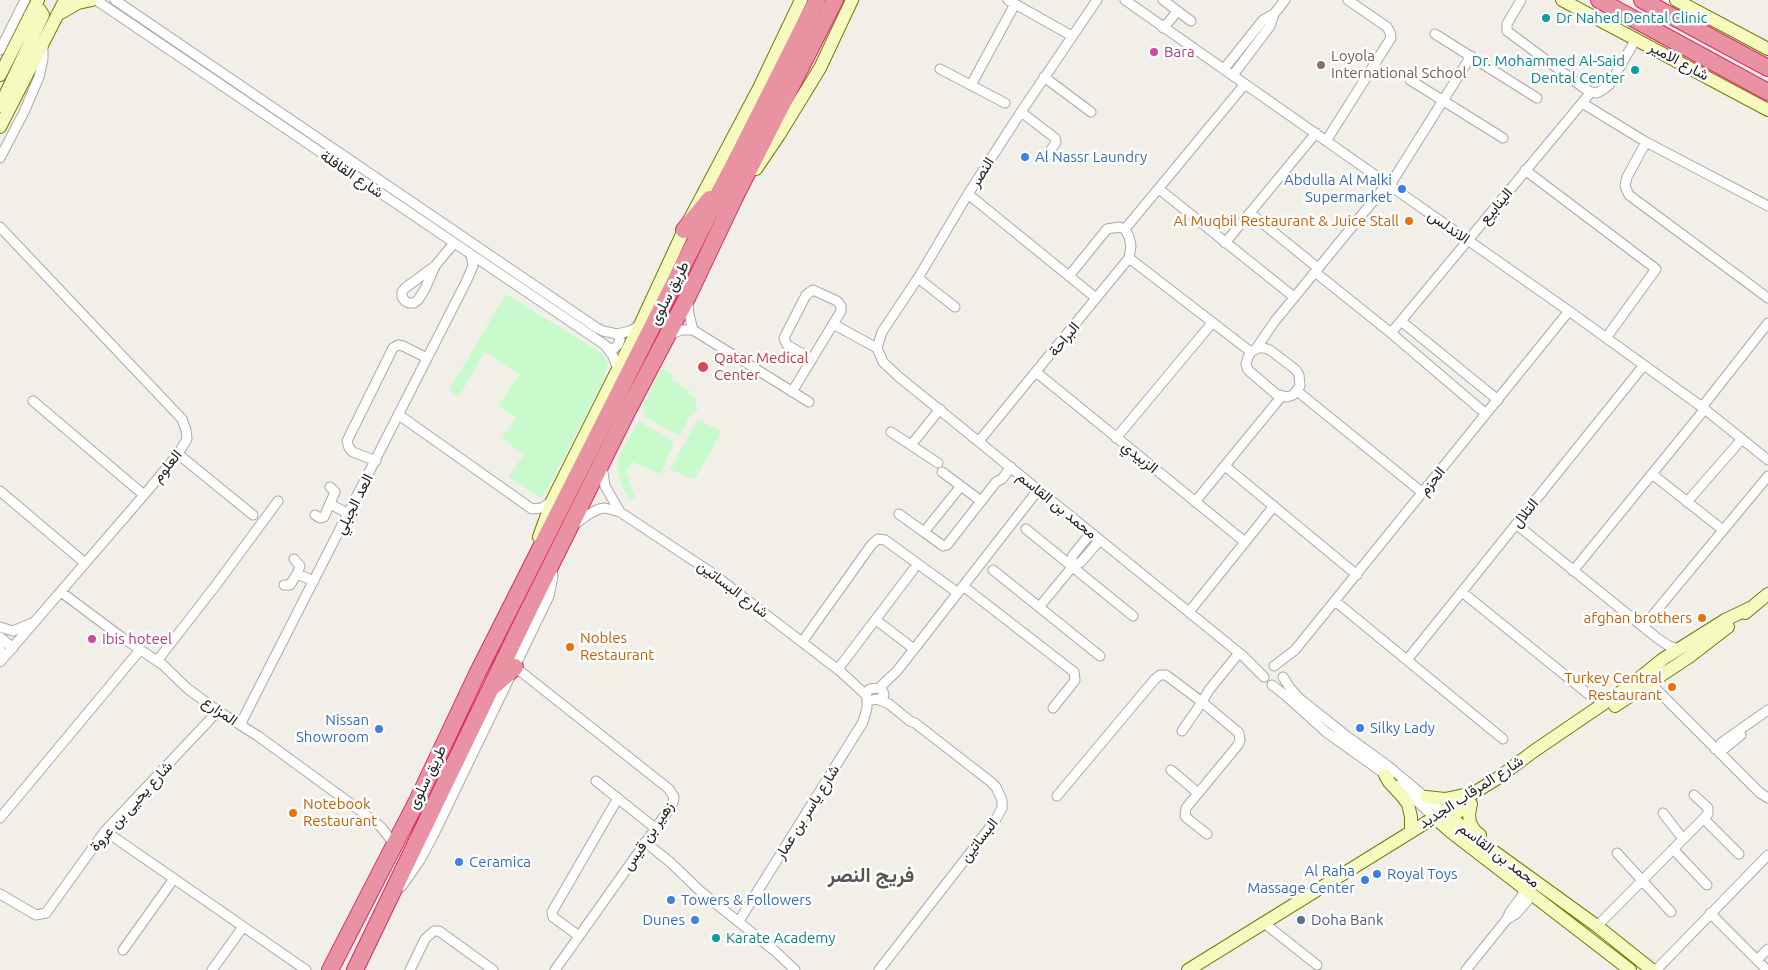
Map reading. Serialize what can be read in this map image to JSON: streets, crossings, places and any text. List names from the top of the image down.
{
  "streets": {
    "highway": ["طريق سلوى"],
    "street": [
      "شارع الامير",
      "النصر",
      "شارع القافلة",
      "الينابيع",
      "الاندلس",
      "البراحة",
      "الزبيدي",
      "العلوم",
      "الحزم",
      "العد الجبلي",
      "محمد بن القاسم",
      "التلال",
      "شارع البساتين",
      "المزارع",
      "شارع المرقاب الجديد",
      "شارع يحيى بن عروة",
      "شارع ياسر بن عمار",
      "زهير بن قيس",
      "البساتين"
    ]
  },
  "crossings": [
    ["النصر", "محمد بن القاسم"],
    ["شارع القافلة", "العد الجبلي"],
    ["الينابيع", "الاندلس"],
    ["الاندلس", "الحزم"],
    ["الاندلس", "التلال"],
    ["طريق سلوى", "شارع البساتين"],
    ["طريق سلوى", "المزارع"],
    ["طريق سلوى", "زهير بن قيس"],
    ["البراحة", "الزبيدي"],
    ["البراحة", "محمد بن القاسم"],
    ["العلوم", "المزارع"],
    ["الحزم", "محمد بن القاسم"],
    ["العد الجبلي", "المزارع"],
    ["محمد بن القاسم", "شارع المرقاب الجديد"],
    ["شارع البساتين", "شارع ياسر بن عمار"],
    ["شارع البساتين", "البساتين"],
    ["المزارع", "شارع يحيى بن عروة"]
  ],
  "districts": ["فريج النصر"],
  "places": [
    "Dr Nahed Dental Clinic",
    "Bara",
    "Loyola International School",
    "Dr. Mohammed Al-Said Dental Center",
    "Al Nassr Laundry",
    "Abdulla Al Malki Supermarket",
    "Al Muqbil Restaurant & Juice Stall",
    "Qatar Medical Center",
    "afghan brothers",
    "Ibis hoteel",
    "Nobles Restaurant",
    "Turkey Central Restaurant",
    "Silky Lady",
    "Nissan Showroom",
    "Notebook Restaurant",
    "Ceramica",
    "Royal Toys",
    "Al Raha Massage Center",
    "Towers & Followers",
    "Dunes",
    "Doha Bank",
    "Karate Academy"
  ]
}
